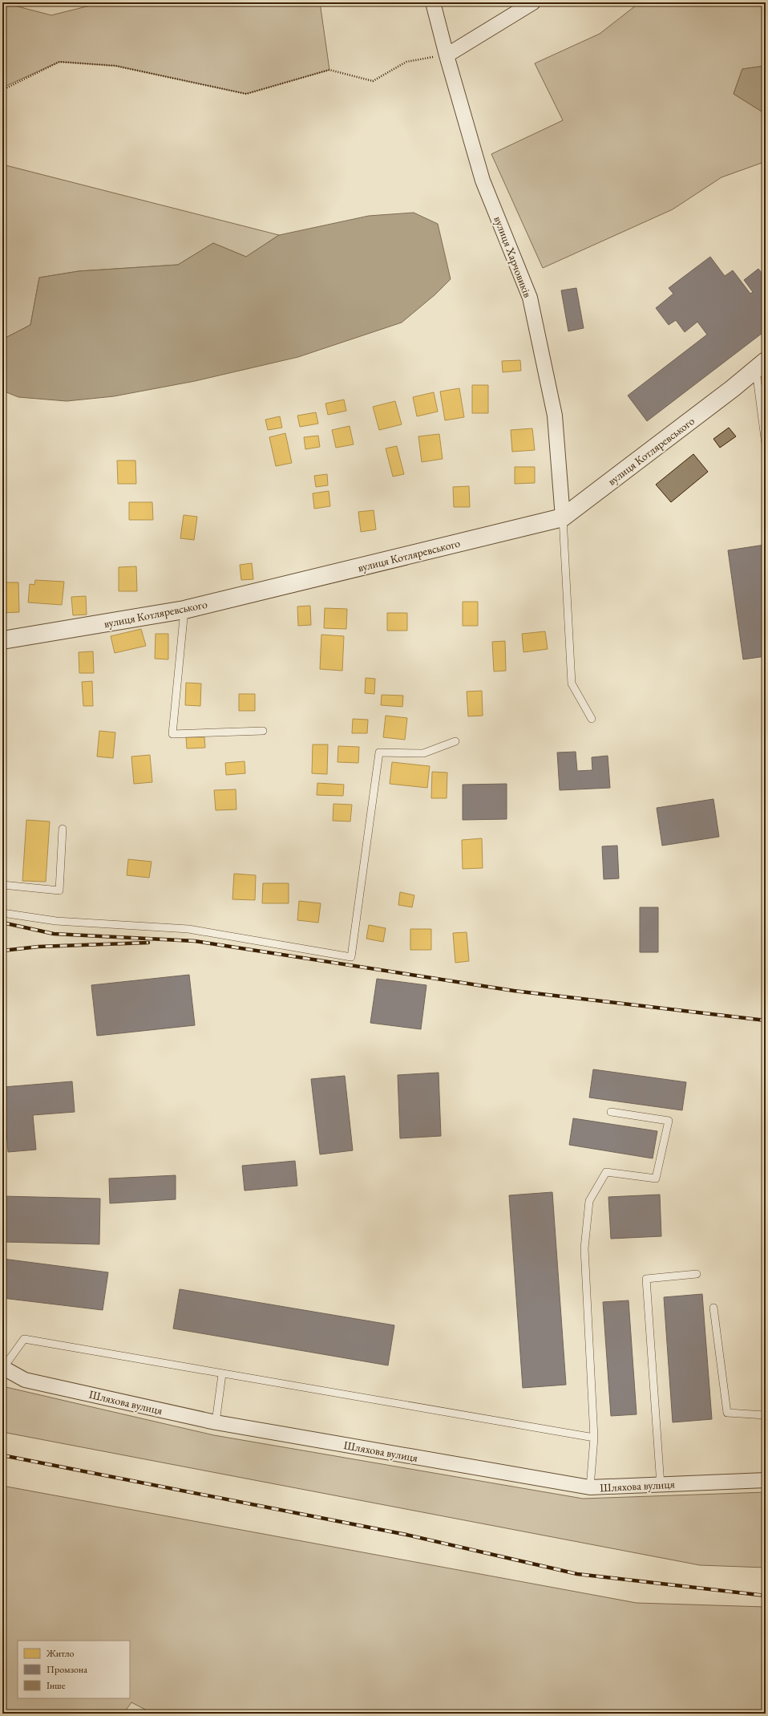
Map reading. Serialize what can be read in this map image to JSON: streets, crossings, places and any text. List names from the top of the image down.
{
  "streets": {
    "street": ["вулиця Харчовиків", "вулиця Котляревського", "Шляхова вулиця"]
  },
  "crossings": [
    ["вулиця Харчовиків", "вулиця Котляревського"]
  ],
  "legend": ["Житло", "Промзона", "Інше"]
}
